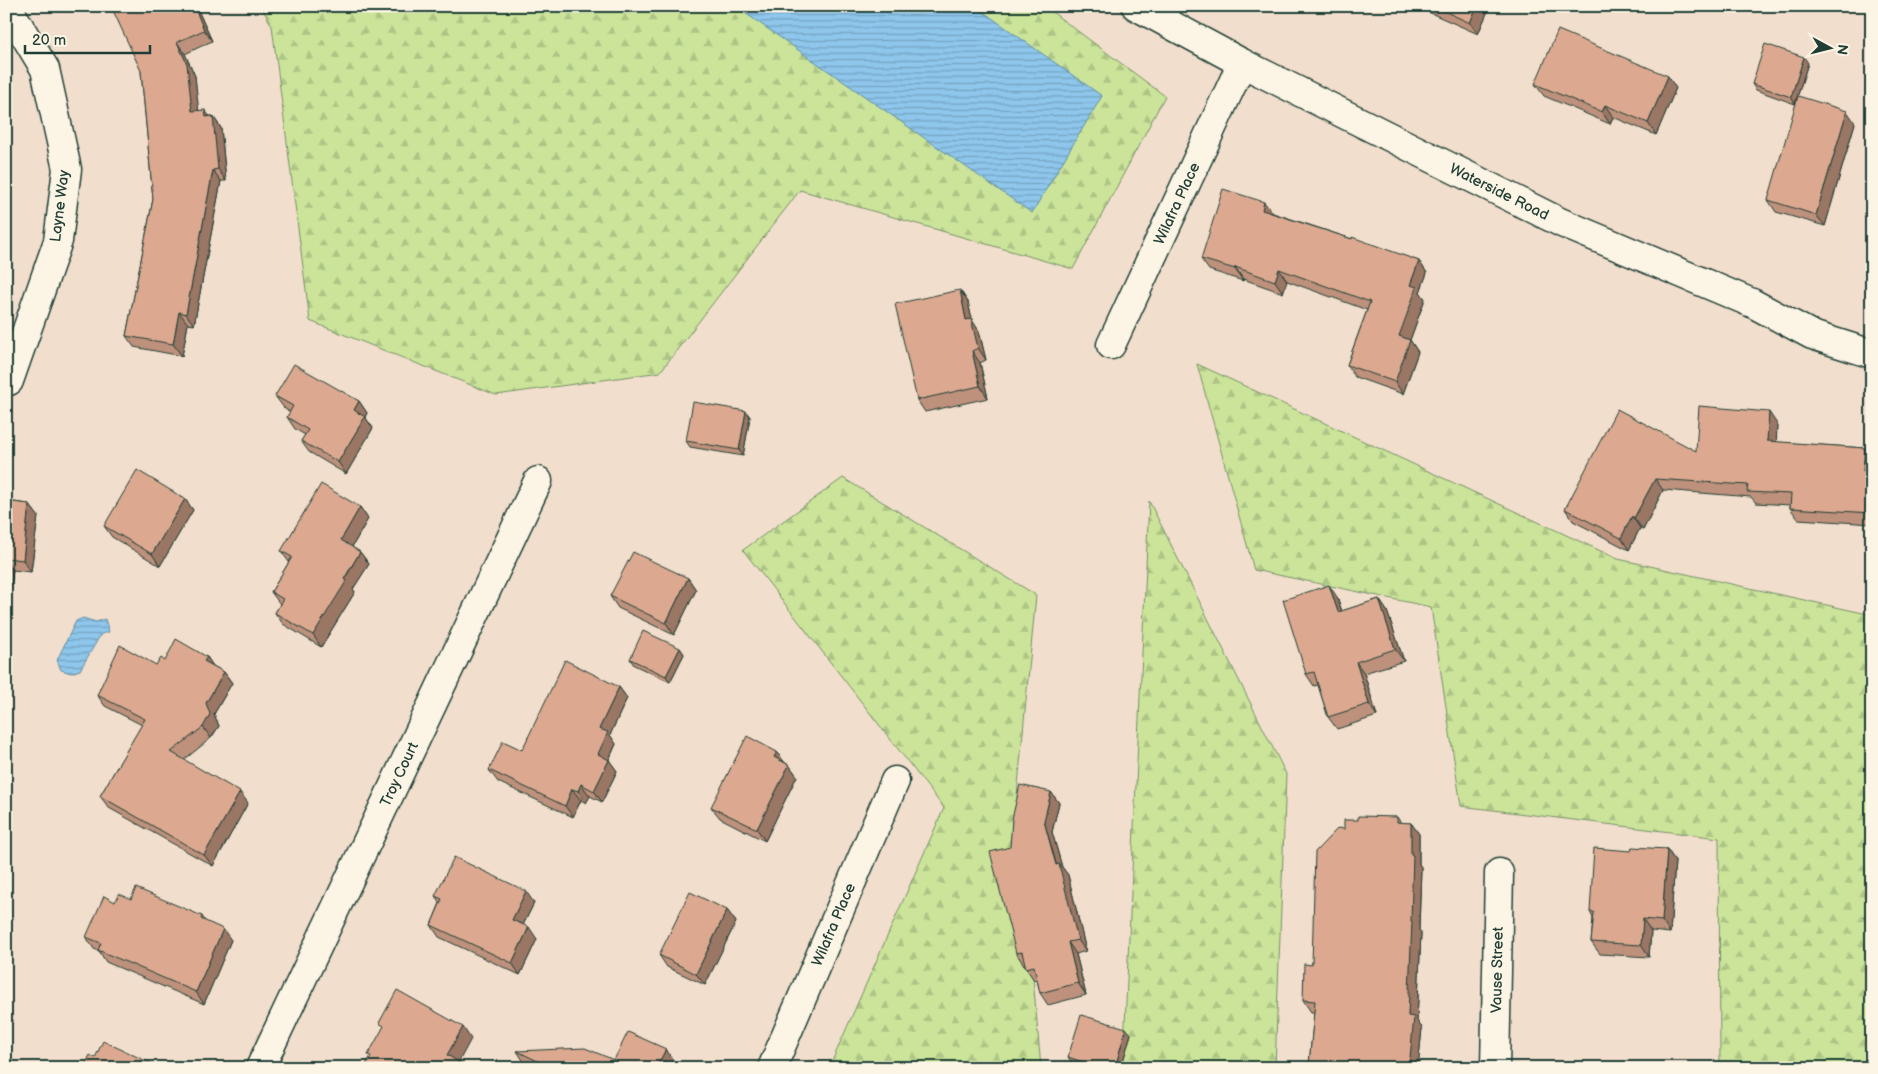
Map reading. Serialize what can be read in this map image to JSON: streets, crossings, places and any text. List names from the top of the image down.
{
  "streets": {
    "street": [
      "Waterside Road",
      "Wilafra Place",
      "Layne Way",
      "Troy Court",
      "Vause Street"
    ]
  },
  "crossings": [
    ["Waterside Road", "Wilafra Place"]
  ],
  "scale_bar": "20 m",
  "north": "right"
}
